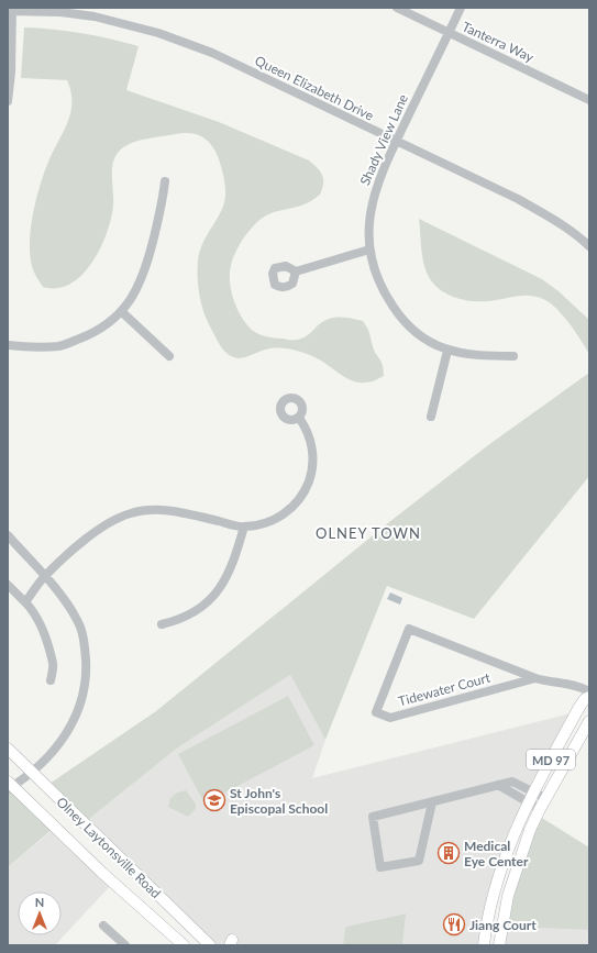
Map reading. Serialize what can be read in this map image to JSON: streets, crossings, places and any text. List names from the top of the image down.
{
  "streets": {
    "main road": ["MD 97", "Olney Laytonsville Road"],
    "street": [
      "Tanterra Way",
      "Queen Elizabeth Drive",
      "Shady View Lane",
      "Tidewater Court"
    ]
  },
  "crossings": [
    ["Tanterra Way", "Shady View Lane"],
    ["Queen Elizabeth Drive", "Shady View Lane"]
  ],
  "districts": ["OLNEY TOWN"],
  "places": {
    "school or university": ["St John's Episcopal School"],
    "building": ["Medical Eye Center"],
    "restaurant": ["Jiang Court"]
  },
  "north": "top"
}
